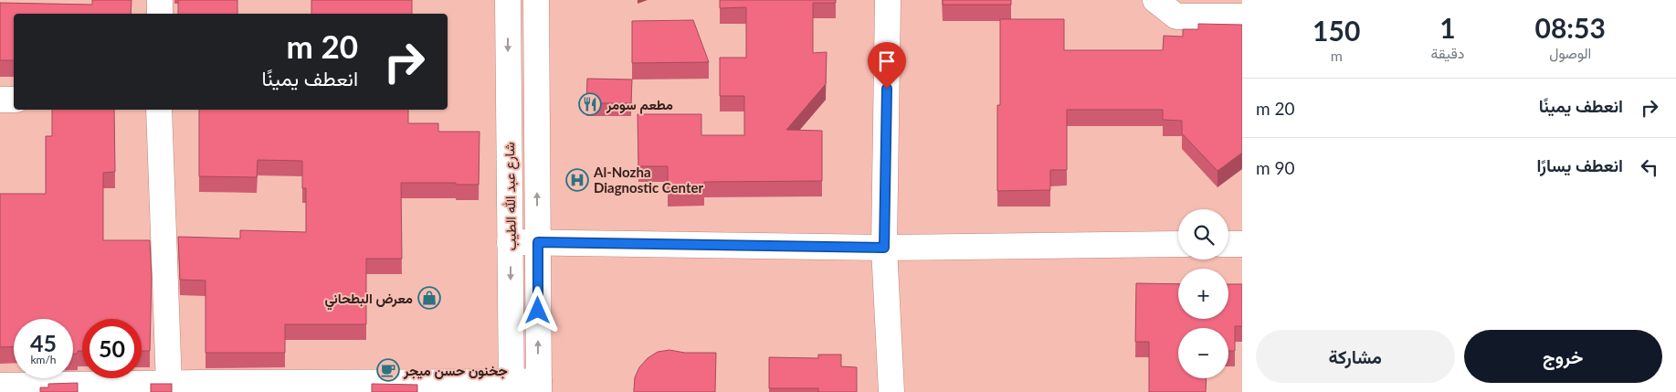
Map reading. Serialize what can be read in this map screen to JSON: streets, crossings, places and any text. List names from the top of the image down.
{
  "streets": {
    "street": ["شارع عبد الله الطيب"]
  },
  "places": {
    "restaurant": ["مطعم سومر"],
    "hospital": ["Al-Nozha Diagnostic Center"],
    "shop": ["معرض البطحاني"],
    "cafe": ["جخنون حسن ميجر"]
  },
  "page": {
    "eta": [
      "08:53",
      "الوصول",
      "1",
      "دقيقة",
      "150",
      "m"
    ],
    "turn": ["20 m", "انعطف يمينًا"],
    "list": [
      {
        "name": "انعطف يمينًا",
        "value": "20 m"
      },
      {
        "name": "انعطف يسارًا",
        "value": "90 m"
      }
    ],
    "map_buttons": ["+", "−"],
    "speed": "45 km/h",
    "limit": "50",
    "buttons": ["خروج", "مشاركة"]
  }
}
